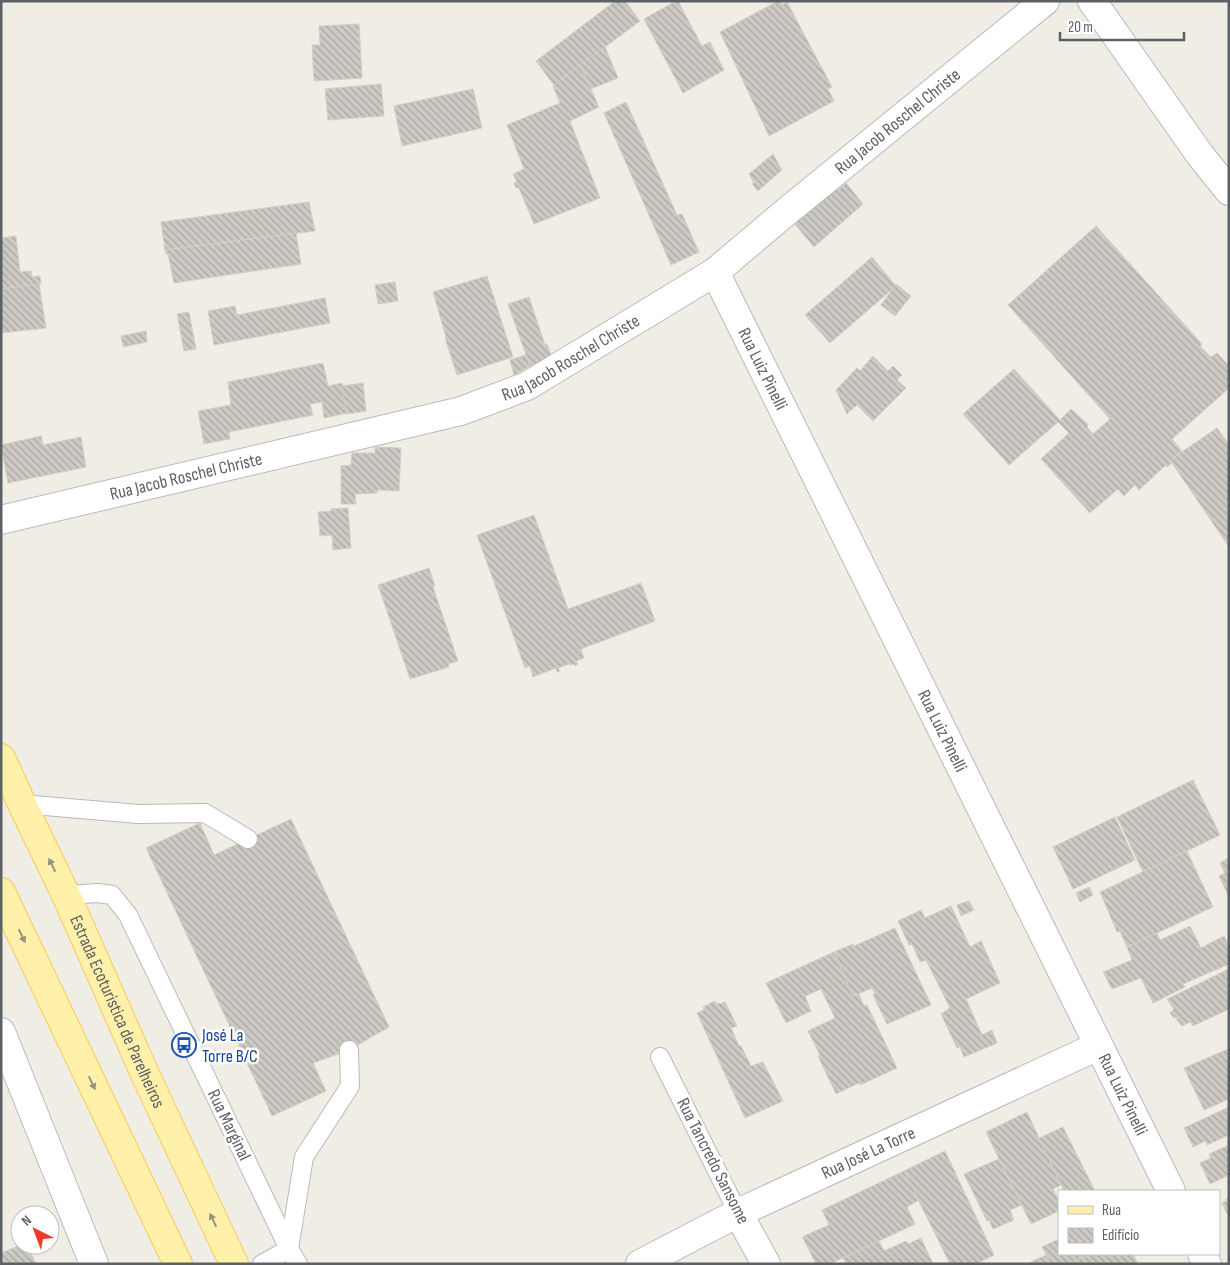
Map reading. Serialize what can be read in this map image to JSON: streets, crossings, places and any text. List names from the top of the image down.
{
  "streets": {
    "main road": ["Estrada Ecoturistica de Parelheiros"],
    "street": [
      "Rua Jacob Roschel Christe",
      "Rua Luiz Pinelli",
      "Rua José La Torre",
      "Rua Tancredo Sansome"
    ],
    "lane": ["Rua Marginal"]
  },
  "crossings": [
    ["Rua Jacob Roschel Christe", "Rua Luiz Pinelli"],
    ["Rua Luiz Pinelli", "Rua José La Torre"],
    ["Estrada Ecoturistica de Parelheiros", "Rua Marginal"],
    ["Rua José La Torre", "Rua Tancredo Sansome"]
  ],
  "places": {
    "bus stop": ["José La Torre B/C"]
  },
  "legend": ["Rua", "Edifício"],
  "scale_bar": "20 m",
  "north": "top left"
}
